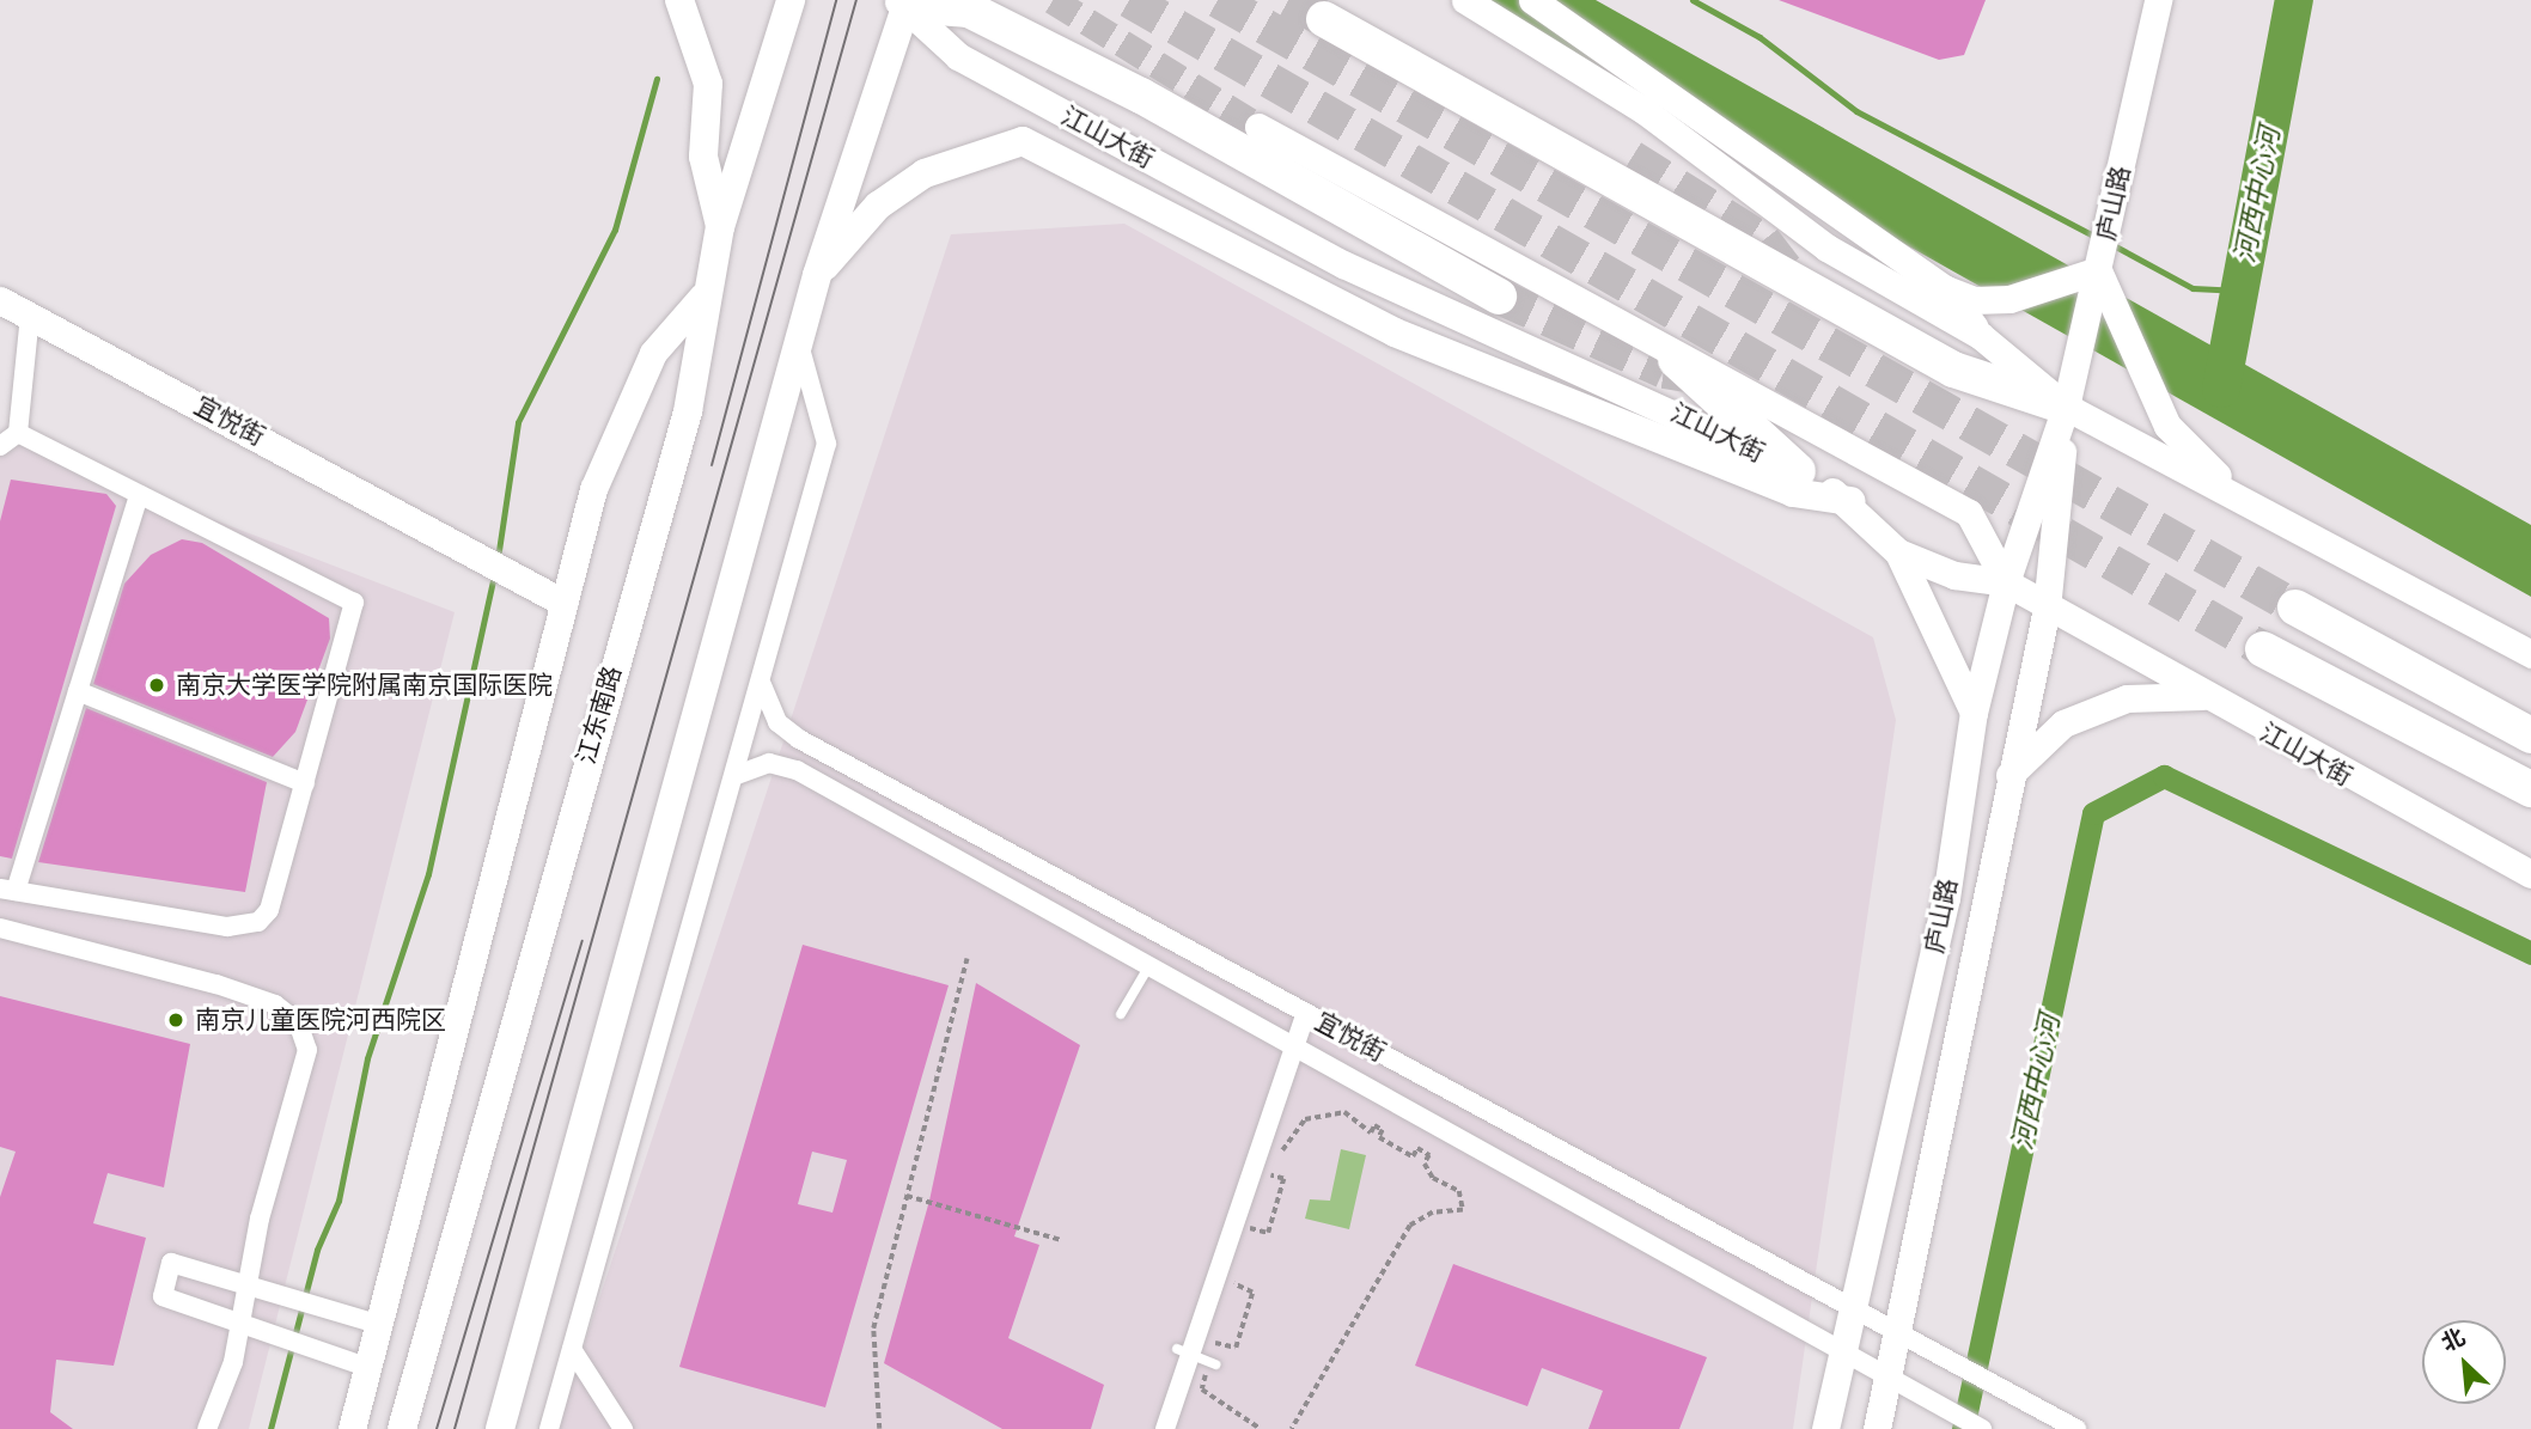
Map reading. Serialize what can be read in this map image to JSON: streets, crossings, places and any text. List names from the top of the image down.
{
  "streets": {
    "main road": [
      "江山大街",
      "庐山路",
      "宜悦街",
      "江东南路"
    ]
  },
  "crossings": [
    ["江山大街", "庐山路"],
    ["庐山路", "宜悦街"]
  ],
  "water": ["河西中心河"],
  "places": ["南京大学医学院附属南京国际医院", "南京儿童医院河西院区"],
  "north": "top left"
}
